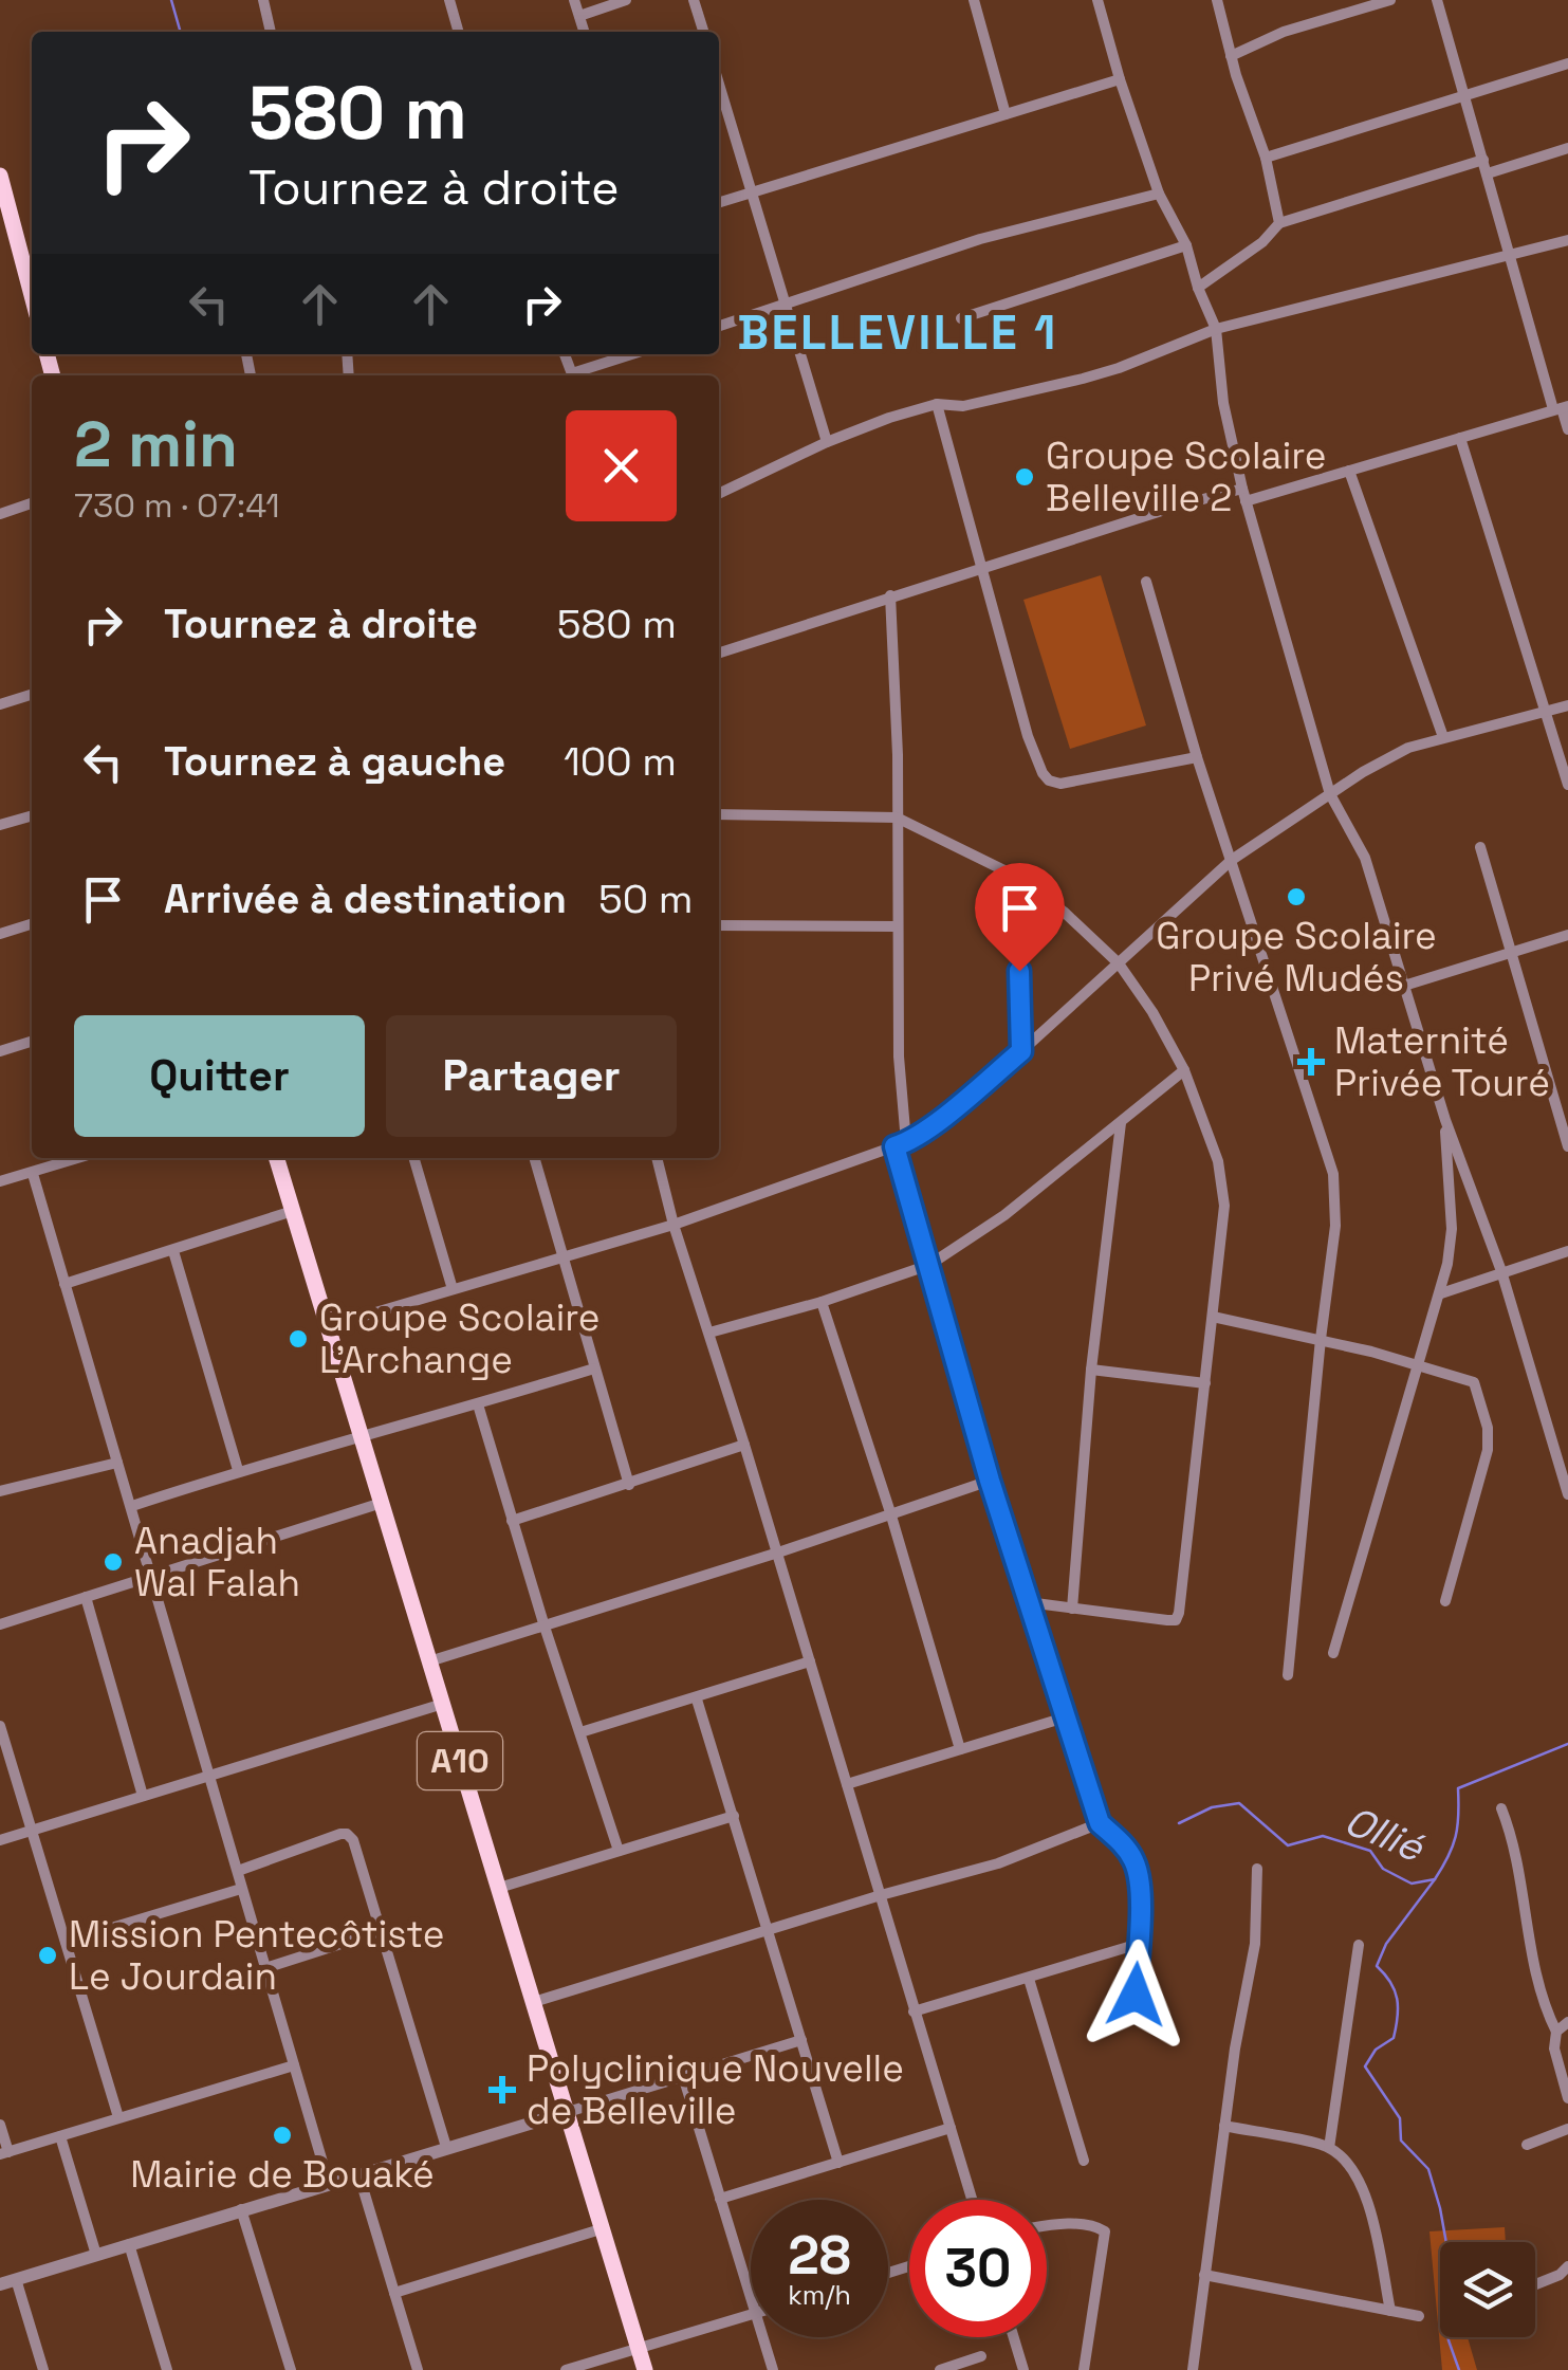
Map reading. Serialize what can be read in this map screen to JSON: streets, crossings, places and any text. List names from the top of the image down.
{
  "streets": {
    "main road": ["A10"]
  },
  "districts": ["BELLEVILLE 1"],
  "water": ["Ollié"],
  "places": {
    "other": [
      "Groupe Scolaire Belleville 2",
      "Groupe Scolaire Privé Mudés",
      "Groupe Scolaire L'Archange",
      "Anadjah Wal Falah",
      "Mission Pentecôtiste Le Jourdain",
      "Mairie de Bouaké"
    ],
    "health": ["Maternité Privée Touré", "Polyclinique Nouvelle de Belleville"]
  },
  "page": {
    "turn": ["580 m", "Tournez à droite"],
    "heading": ["2 min", "730 m · 07:41"],
    "list": [
      {
        "name": "Tournez à droite",
        "value": "580 m"
      },
      {
        "name": "Tournez à gauche",
        "value": "100 m"
      },
      {
        "name": "Arrivée à destination",
        "value": "50 m"
      }
    ],
    "buttons": ["Quitter", "Partager"],
    "speed": "28 km/h",
    "limit": "30"
  }
}
